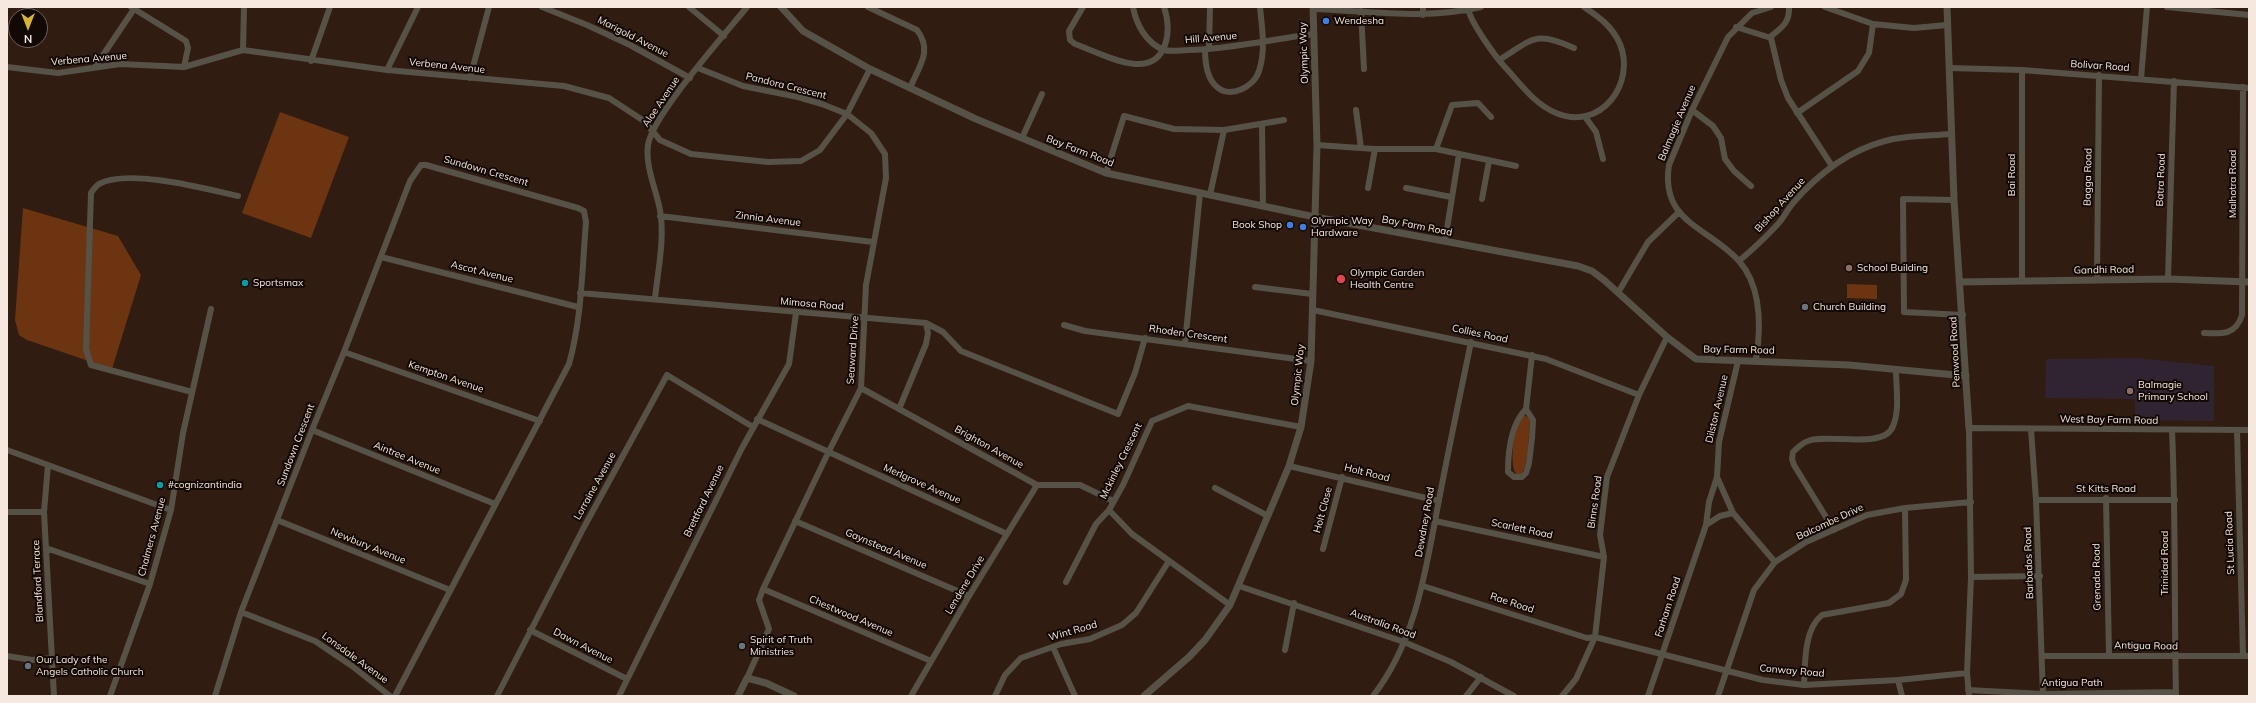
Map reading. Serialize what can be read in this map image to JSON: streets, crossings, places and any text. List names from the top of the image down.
{
  "streets": {
    "street": [
      "Marigold Avenue",
      "Hill Avenue",
      "Olympic Way",
      "Verbena Avenue",
      "Bolivar Road",
      "Pandora Crescent",
      "Aloe Avenue",
      "Balmagie Avenue",
      "Bay Farm Road",
      "Sundown Crescent",
      "Bai Road",
      "Bagga Road",
      "Batra Road",
      "Malhotra Road",
      "Bishop Avenue",
      "Zinnia Avenue",
      "Gandhi Road",
      "Ascot Avenue",
      "Mimosa Road",
      "Rhoden Crescent",
      "Collies Road",
      "Seaward Drive",
      "Penwood Road",
      "Kempton Avenue",
      "Dilston Avenue",
      "West Bay Farm Road",
      "Brighton Avenue",
      "Aintree Avenue",
      "Mckinley Crescent",
      "Holt Road",
      "Merlgrove Avenue",
      "Lorraine Avenue",
      "St Kitts Road",
      "Brettford Avenue",
      "Binns Road",
      "Holt Close",
      "Dewdney Road",
      "Balcombe Drive",
      "Scarlett Road",
      "Chalmers Avenue",
      "St Lucia Road",
      "Newbury Avenue",
      "Gaynstead Avenue",
      "Barbados Road",
      "Trinidad Road",
      "Grenada Road",
      "Blandford Terrace",
      "Lendene Drive",
      "Rae Road",
      "Farham Road",
      "Chestwood Avenue",
      "Australia Road",
      "Wint Road",
      "Dawn Avenue",
      "Antigua Road",
      "Lonsdale Avenue",
      "Conway Road",
      "Antigua Path"
    ]
  },
  "crossings": [
    ["Marigold Avenue", "Aloe Avenue"],
    ["Hill Avenue", "Olympic Way"],
    ["Olympic Way", "Bay Farm Road"],
    ["Olympic Way", "Rhoden Crescent"],
    ["Olympic Way", "Collies Road"],
    ["Olympic Way", "Mckinley Crescent"],
    ["Olympic Way", "Holt Road"],
    ["Olympic Way", "Australia Road"],
    ["Verbena Avenue", "Pandora Crescent"],
    ["Verbena Avenue", "Aloe Avenue"],
    ["Verbena Avenue", "Seaward Drive"],
    ["Bolivar Road", "Bai Road"],
    ["Bolivar Road", "Bagga Road"],
    ["Bolivar Road", "Batra Road"],
    ["Bolivar Road", "Malhotra Road"],
    ["Bolivar Road", "Penwood Road"],
    ["Pandora Crescent", "Aloe Avenue"],
    ["Pandora Crescent", "Seaward Drive"],
    ["Aloe Avenue", "Zinnia Avenue"],
    ["Aloe Avenue", "Mimosa Road"],
    ["Balmagie Avenue", "Bay Farm Road"],
    ["Balmagie Avenue", "Bishop Avenue"],
    ["Bay Farm Road", "Penwood Road"],
    ["Bay Farm Road", "Dilston Avenue"],
    ["Bay Farm Road", "Binns Road"],
    ["Sundown Crescent", "Ascot Avenue"],
    ["Sundown Crescent", "Mimosa Road"],
    ["Sundown Crescent", "Kempton Avenue"],
    ["Sundown Crescent", "Aintree Avenue"],
    ["Sundown Crescent", "Newbury Avenue"],
    ["Sundown Crescent", "Lonsdale Avenue"],
    ["Bai Road", "Gandhi Road"],
    ["Bagga Road", "Gandhi Road"],
    ["Batra Road", "Gandhi Road"],
    ["Malhotra Road", "Gandhi Road"],
    ["Bishop Avenue", "Penwood Road"],
    ["Zinnia Avenue", "Seaward Drive"],
    ["Gandhi Road", "Penwood Road"],
    ["Mimosa Road", "Rhoden Crescent"],
    ["Mimosa Road", "Seaward Drive"],
    ["Mimosa Road", "Brettford Avenue"],
    ["Collies Road", "Binns Road"],
    ["Collies Road", "Dewdney Road"],
    ["Seaward Drive", "Brighton Avenue"],
    ["Seaward Drive", "Merlgrove Avenue"],
    ["Seaward Drive", "Gaynstead Avenue"],
    ["Seaward Drive", "Chestwood Avenue"],
    ["Penwood Road", "West Bay Farm Road"],
    ["Penwood Road", "Balcombe Drive"],
    ["Penwood Road", "Conway Road"],
    ["Penwood Road", "Antigua Path"],
    ["Dilston Avenue", "Balcombe Drive"],
    ["Dilston Avenue", "Farham Road"],
    ["West Bay Farm Road", "St Lucia Road"],
    ["West Bay Farm Road", "Barbados Road"],
    ["West Bay Farm Road", "Trinidad Road"],
    ["Brighton Avenue", "Mckinley Crescent"],
    ["Brighton Avenue", "Lendene Drive"],
    ["Mckinley Crescent", "Wint Road"],
    ["Holt Road", "Holt Close"],
    ["Holt Road", "Dewdney Road"],
    ["Merlgrove Avenue", "Brettford Avenue"],
    ["Merlgrove Avenue", "Lendene Drive"],
    ["Lorraine Avenue", "Brettford Avenue"],
    ["Lorraine Avenue", "Dawn Avenue"],
    ["St Kitts Road", "Barbados Road"],
    ["St Kitts Road", "Trinidad Road"],
    ["St Kitts Road", "Grenada Road"],
    ["Brettford Avenue", "Dawn Avenue"],
    ["Binns Road", "Scarlett Road"],
    ["Binns Road", "Rae Road"],
    ["Binns Road", "Conway Road"],
    ["Dewdney Road", "Scarlett Road"],
    ["Dewdney Road", "Rae Road"],
    ["Dewdney Road", "Australia Road"],
    ["Balcombe Drive", "Conway Road"],
    ["St Lucia Road", "Antigua Road"],
    ["Gaynstead Avenue", "Lendene Drive"],
    ["Barbados Road", "Antigua Road"],
    ["Barbados Road", "Antigua Path"],
    ["Trinidad Road", "Antigua Road"],
    ["Trinidad Road", "Antigua Path"],
    ["Grenada Road", "Antigua Road"],
    ["Lendene Drive", "Chestwood Avenue"],
    ["Rae Road", "Conway Road"],
    ["Farham Road", "Conway Road"]
  ],
  "places": [
    "Wendesha",
    "Book Shop",
    "Olympic Way Hardware",
    "School Building",
    "Olympic Garden Health Centre",
    "Sportsmax",
    "Church Building",
    "Balmagie Primary School",
    "#cognizantindia",
    "Spirit of Truth Ministries",
    "Our Lady of the Angels Catholic Church"
  ],
  "north": "bottom"
}
